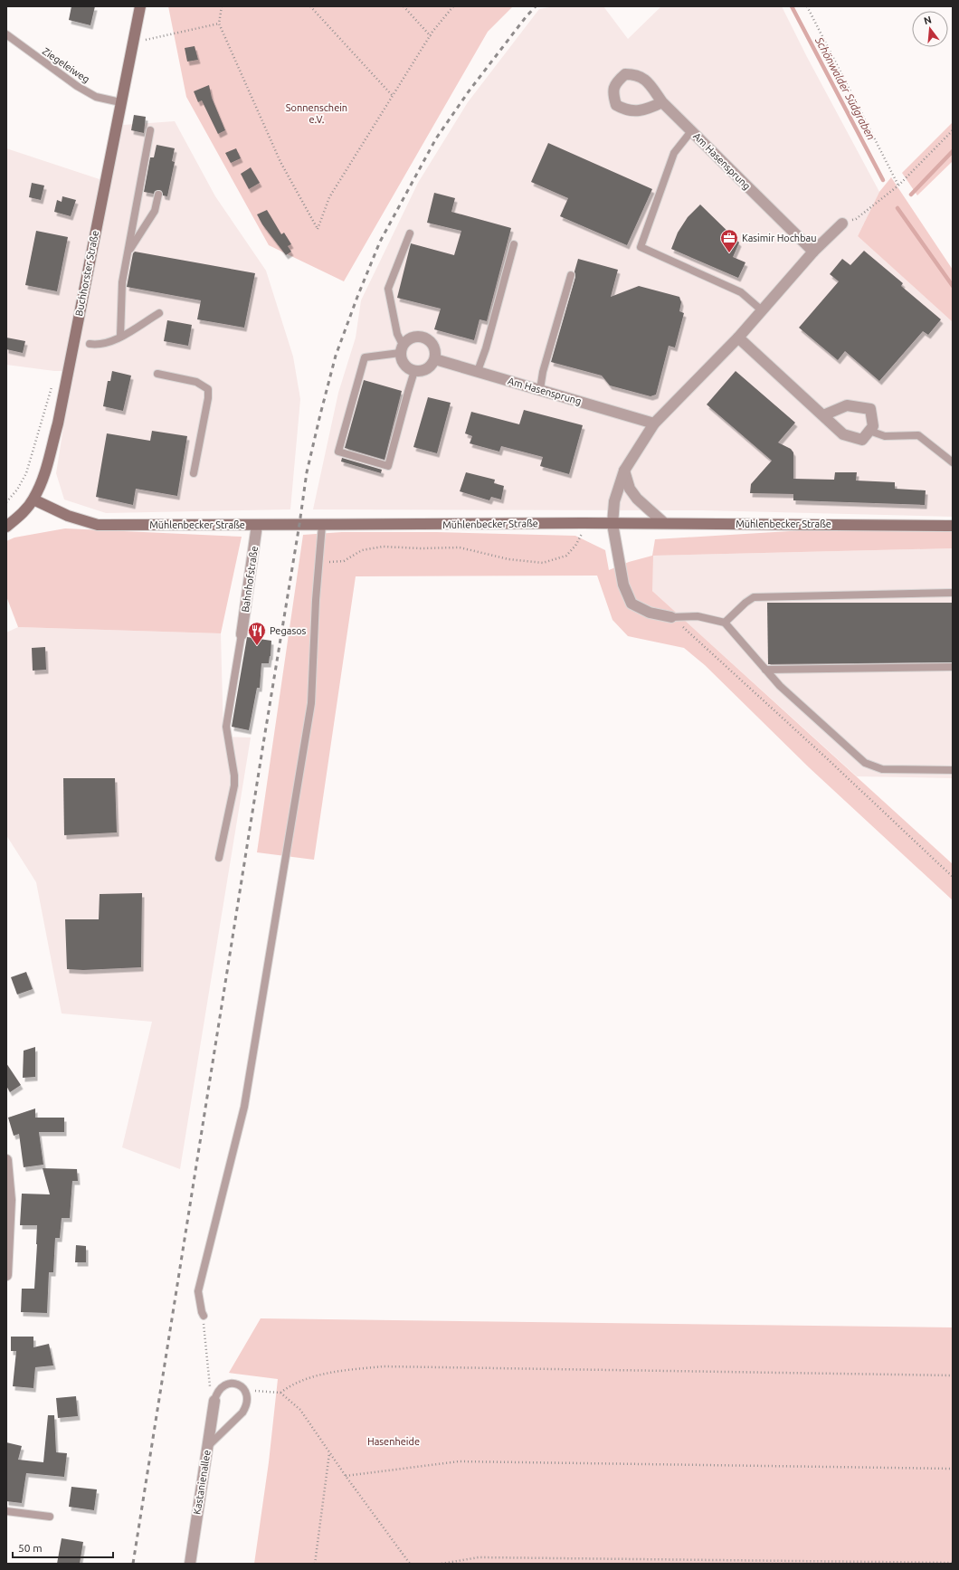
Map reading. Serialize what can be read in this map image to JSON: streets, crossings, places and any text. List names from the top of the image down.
{
  "streets": {
    "main road": ["Buchhorster Straße", "Mühlenbecker Straße"],
    "street": ["Am Hasensprung", "Bahnhofstraße", "Kastanienallee"],
    "lane": ["Ziegeleiweg"]
  },
  "crossings": [
    ["Ziegeleiweg", "Buchhorster Straße"],
    ["Buchhorster Straße", "Mühlenbecker Straße"],
    ["Mühlenbecker Straße", "Bahnhofstraße"]
  ],
  "water": ["Schönwalder Südgraben"],
  "parks": ["Sonnenschein e.V.", "Hasenheide"],
  "places": {
    "office": ["Kasimir Hochbau"],
    "restaurant": ["Pegasos"]
  },
  "scale_bar": "50 m",
  "north": "top"
}
